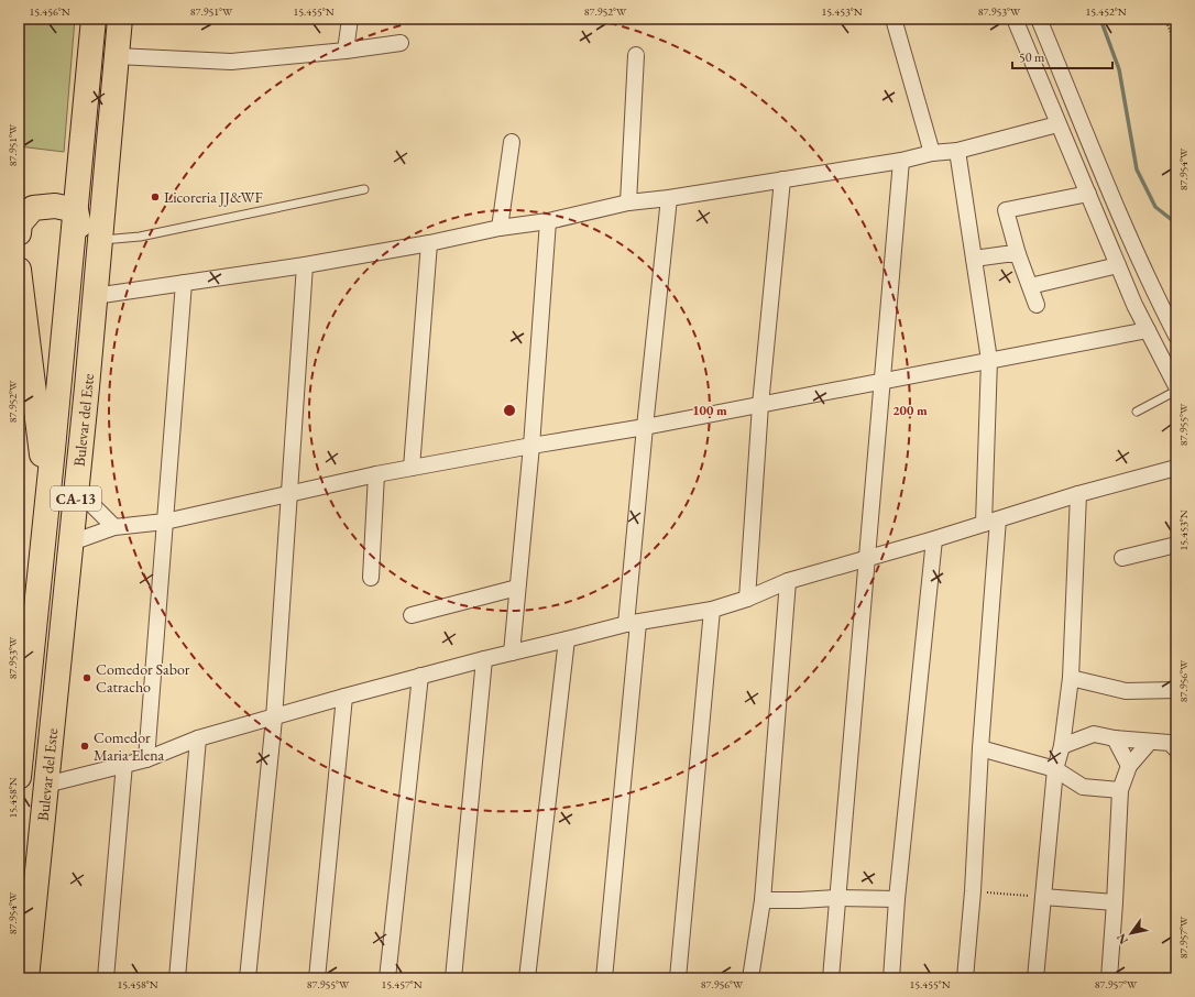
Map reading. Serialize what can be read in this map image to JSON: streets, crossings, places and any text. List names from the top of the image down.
{
  "streets": {
    "highway": ["Bulevar del Este", "CA-13"]
  },
  "places": ["Licoreria JJ&WF", "Comedor Sabor Catracho", "Comedor Maria Elena"],
  "scale_bar": "50 m",
  "north": "bottom left",
  "coordinates": [
    "15.456°N",
    "87.951°W",
    "15.455°N",
    "87.952°W",
    "15.453°N",
    "87.953°W",
    "15.452°N",
    "87.954°W",
    "87.955°W",
    "87.956°W",
    "15.458°N",
    "87.957°W",
    "15.457°N"
  ],
  "rings": ["100 m", "200 m"]
}
